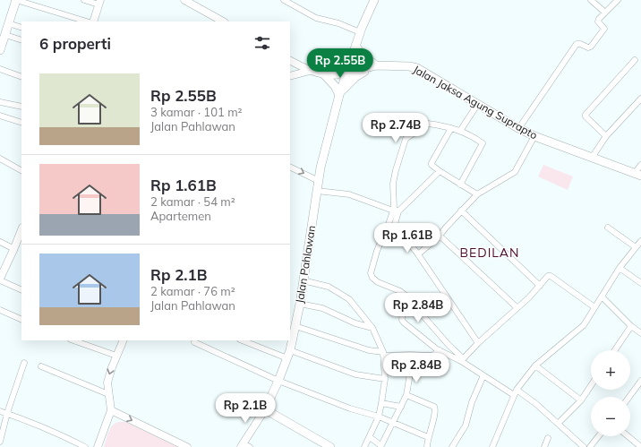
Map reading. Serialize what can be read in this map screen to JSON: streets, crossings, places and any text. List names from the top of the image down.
{
  "streets": {
    "main road": ["Jalan Jaksa Agung Suprapto", "Jalan Pahlawan"]
  },
  "crossings": [
    ["Jalan Jaksa Agung Suprapto", "Jalan Pahlawan"]
  ],
  "districts": ["BEDILAN"],
  "page": {
    "heading": "6 properti",
    "price": [
      "Rp 2.55B",
      "Rp 2.74B",
      "Rp 1.61B",
      "Rp 2.84B",
      "Rp 2.84B",
      "Rp 2.1B"
    ],
    "list": [
      {
        "name": "Rp 2.55B",
        "note": "3 kamar · 101 m² · Jalan Pahlawan"
      },
      {
        "name": "Rp 1.61B",
        "note": "2 kamar · 54 m² · Apartemen"
      },
      {
        "name": "Rp 2.1B",
        "note": "2 kamar · 76 m² · Jalan Pahlawan"
      }
    ],
    "map_buttons": ["+", "−"]
  }
}
